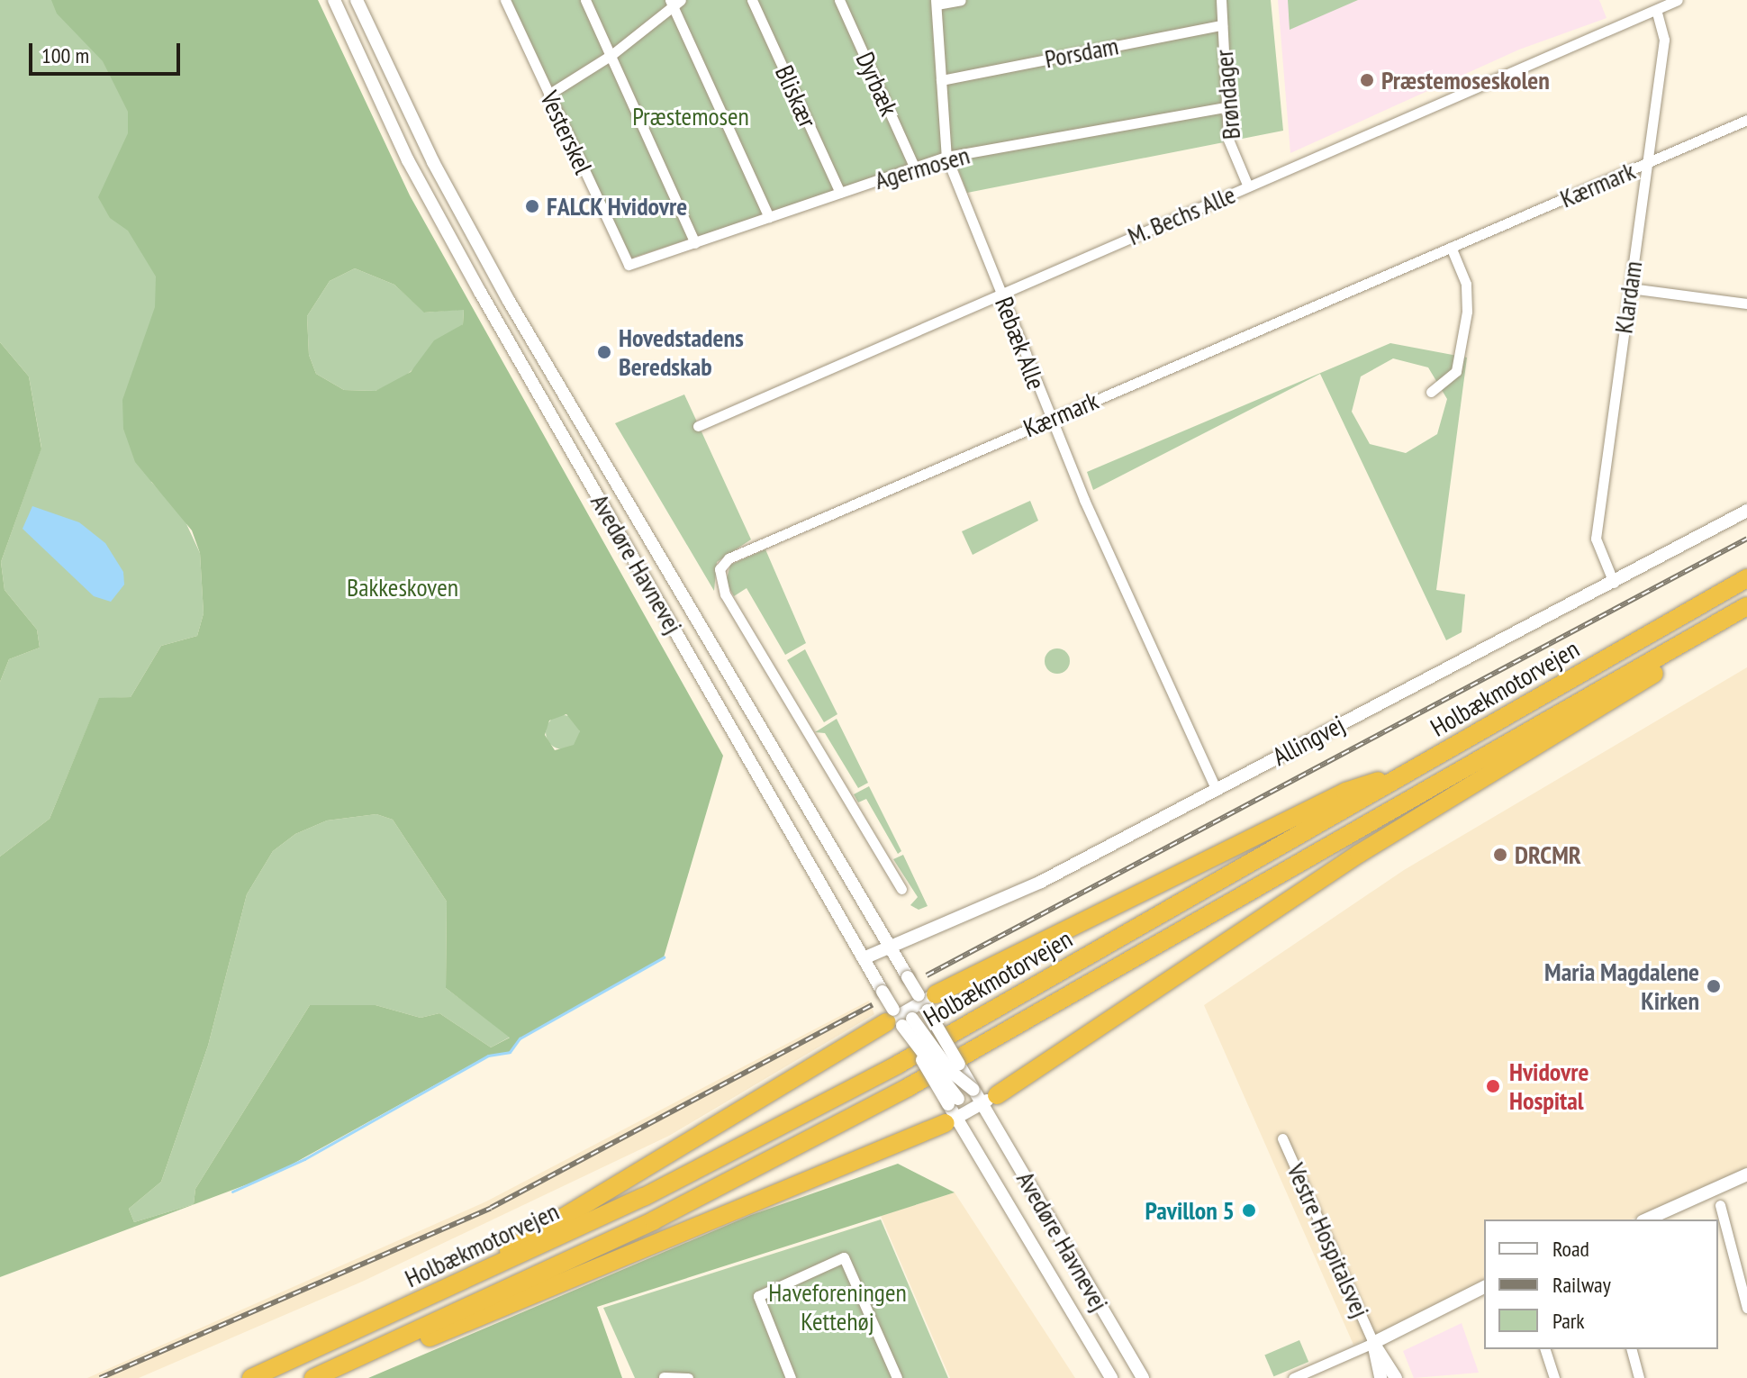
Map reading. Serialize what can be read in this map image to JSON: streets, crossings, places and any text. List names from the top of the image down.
{
  "streets": {
    "highway": ["Holbækmotorvejen"],
    "street": [
      "Porsdam",
      "Dyrbæk",
      "Brøndager",
      "Bliskær",
      "Vesterskel",
      "Agermosen",
      "Kærmark",
      "M. Bechs Alle",
      "Klardam",
      "Rebæk Alle",
      "Avedøre Havnevej",
      "Allingvej",
      "Vestre Hospitalsvej"
    ]
  },
  "crossings": [
    ["Porsdam", "Brøndager"],
    ["Porsdam", "Rebæk Alle"],
    ["Dyrbæk", "Agermosen"],
    ["Brøndager", "Agermosen"],
    ["Brøndager", "M. Bechs Alle"],
    ["Bliskær", "Agermosen"],
    ["Vesterskel", "Agermosen"],
    ["Agermosen", "Rebæk Alle"],
    ["Kærmark", "Klardam"],
    ["Kærmark", "Rebæk Alle"],
    ["M. Bechs Alle", "Klardam"],
    ["M. Bechs Alle", "Rebæk Alle"],
    ["Klardam", "Allingvej"],
    ["Rebæk Alle", "Allingvej"],
    ["Avedøre Havnevej", "Allingvej"]
  ],
  "parks": ["Præstemosen", "Bakkeskoven", "Haveforeningen Kettehøj"],
  "places": [
    "Præstemoseskolen",
    "FALCK Hvidovre",
    "Hovedstadens Beredskab",
    "DRCMR",
    "Maria Magdalene Kirken",
    "Hvidovre Hospital",
    "Pavillon 5"
  ],
  "legend": ["Road", "Railway", "Park"],
  "scale_bar": "100 m"
}
